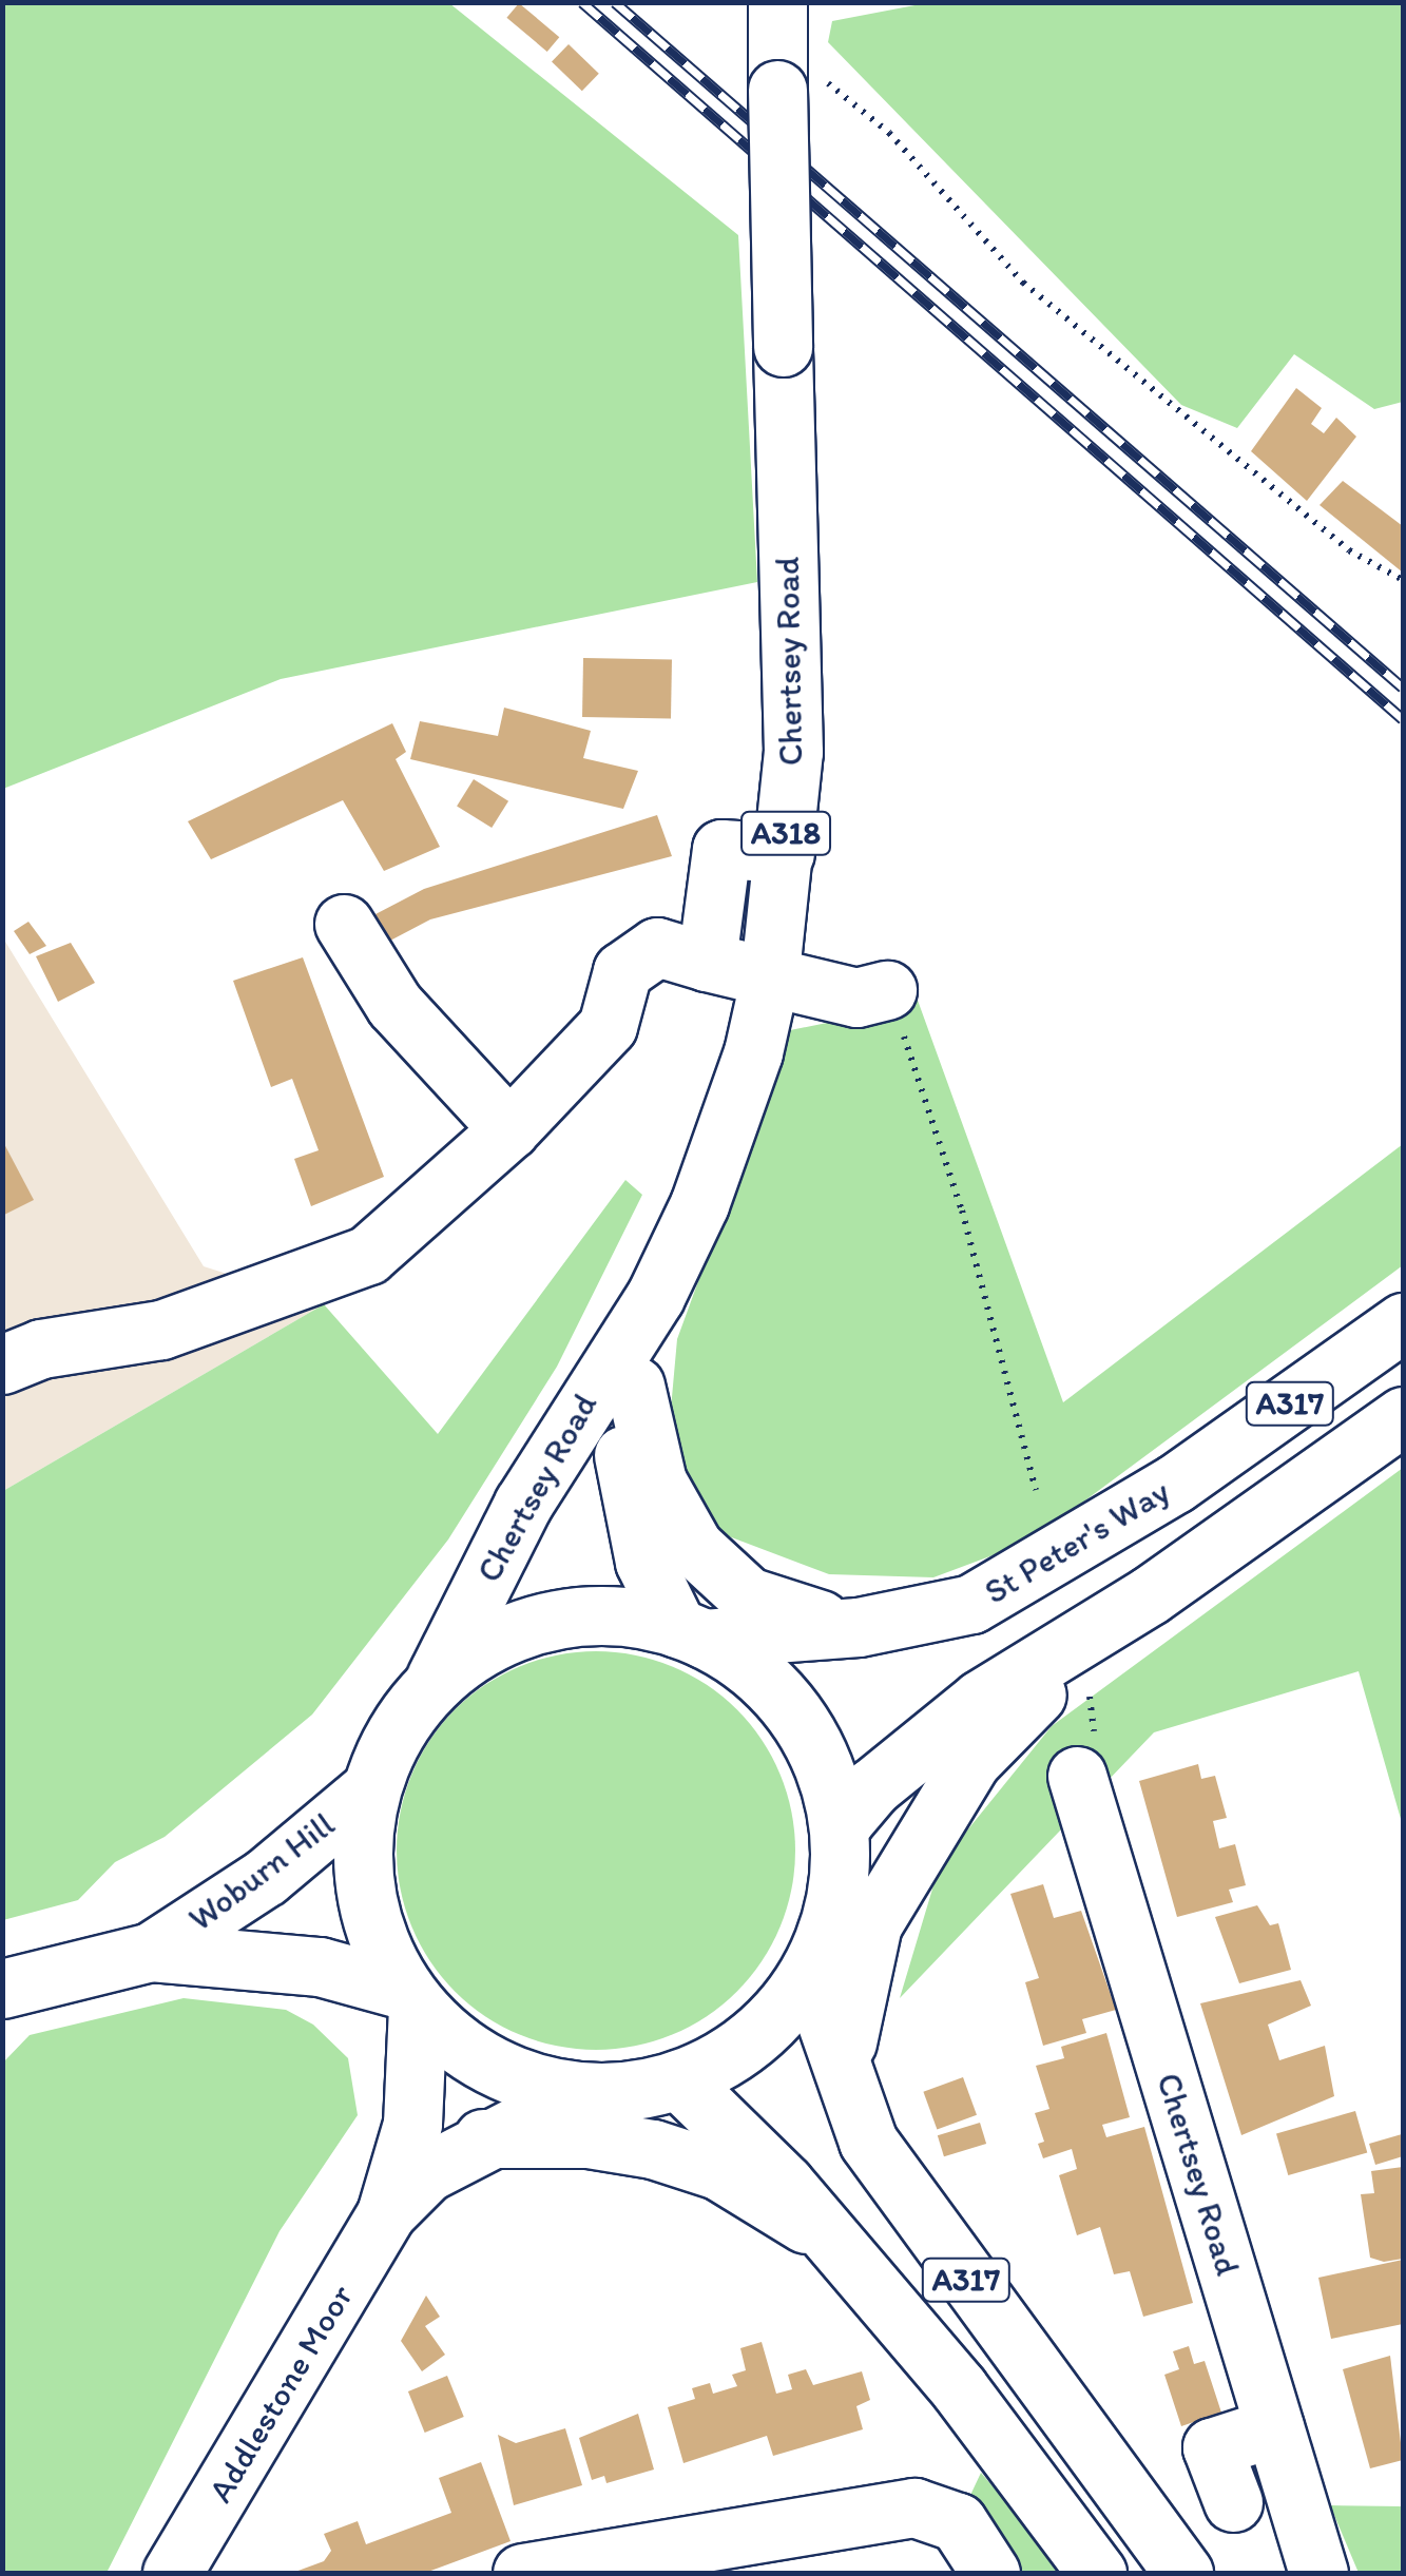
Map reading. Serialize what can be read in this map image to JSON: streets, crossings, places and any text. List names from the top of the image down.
{
  "streets": {
    "main road": [
      "Chertsey Road",
      "A318",
      "A317",
      "St Peter's Way",
      "Woburn Hill",
      "Addlestone Moor"
    ]
  },
  "crossings": [
    ["Chertsey Road", "St Peter's Way"],
    ["Woburn Hill", "Addlestone Moor"]
  ]
}
